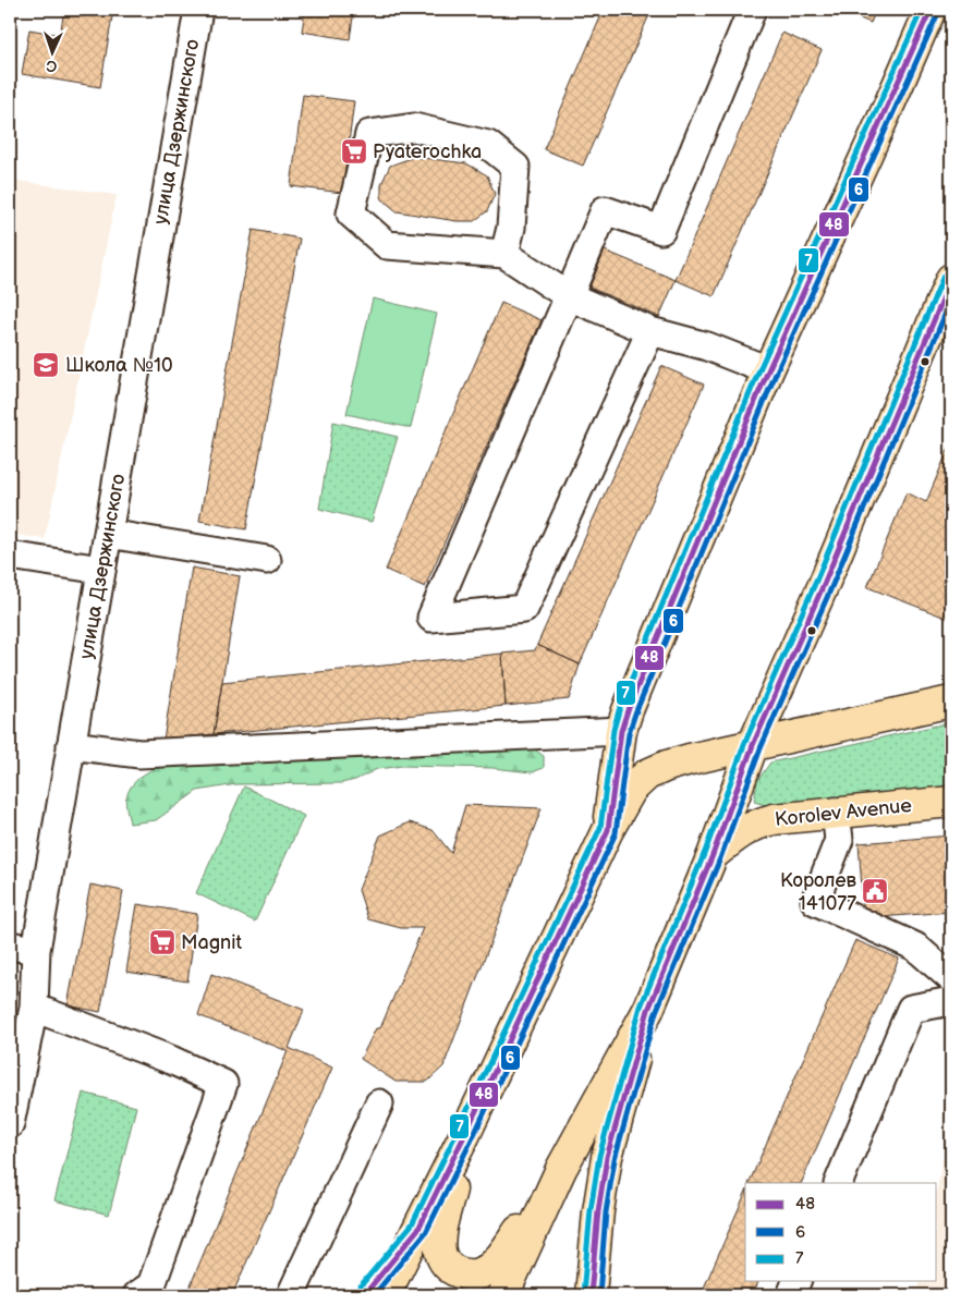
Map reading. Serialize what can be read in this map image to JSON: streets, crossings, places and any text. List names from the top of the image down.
{
  "streets": {
    "main road": ["Korolev Avenue"],
    "street": ["улица Дзержинского"]
  },
  "places": {
    "supermarket": ["Pyaterochka", "Magnit"],
    "school or university": ["Школа №10"],
    "public building": ["Королев 141077"]
  },
  "lines": ["transit line 48", "transit line 7", "transit line 6"],
  "legend": ["48", "6", "7"],
  "north": "bottom"
}
